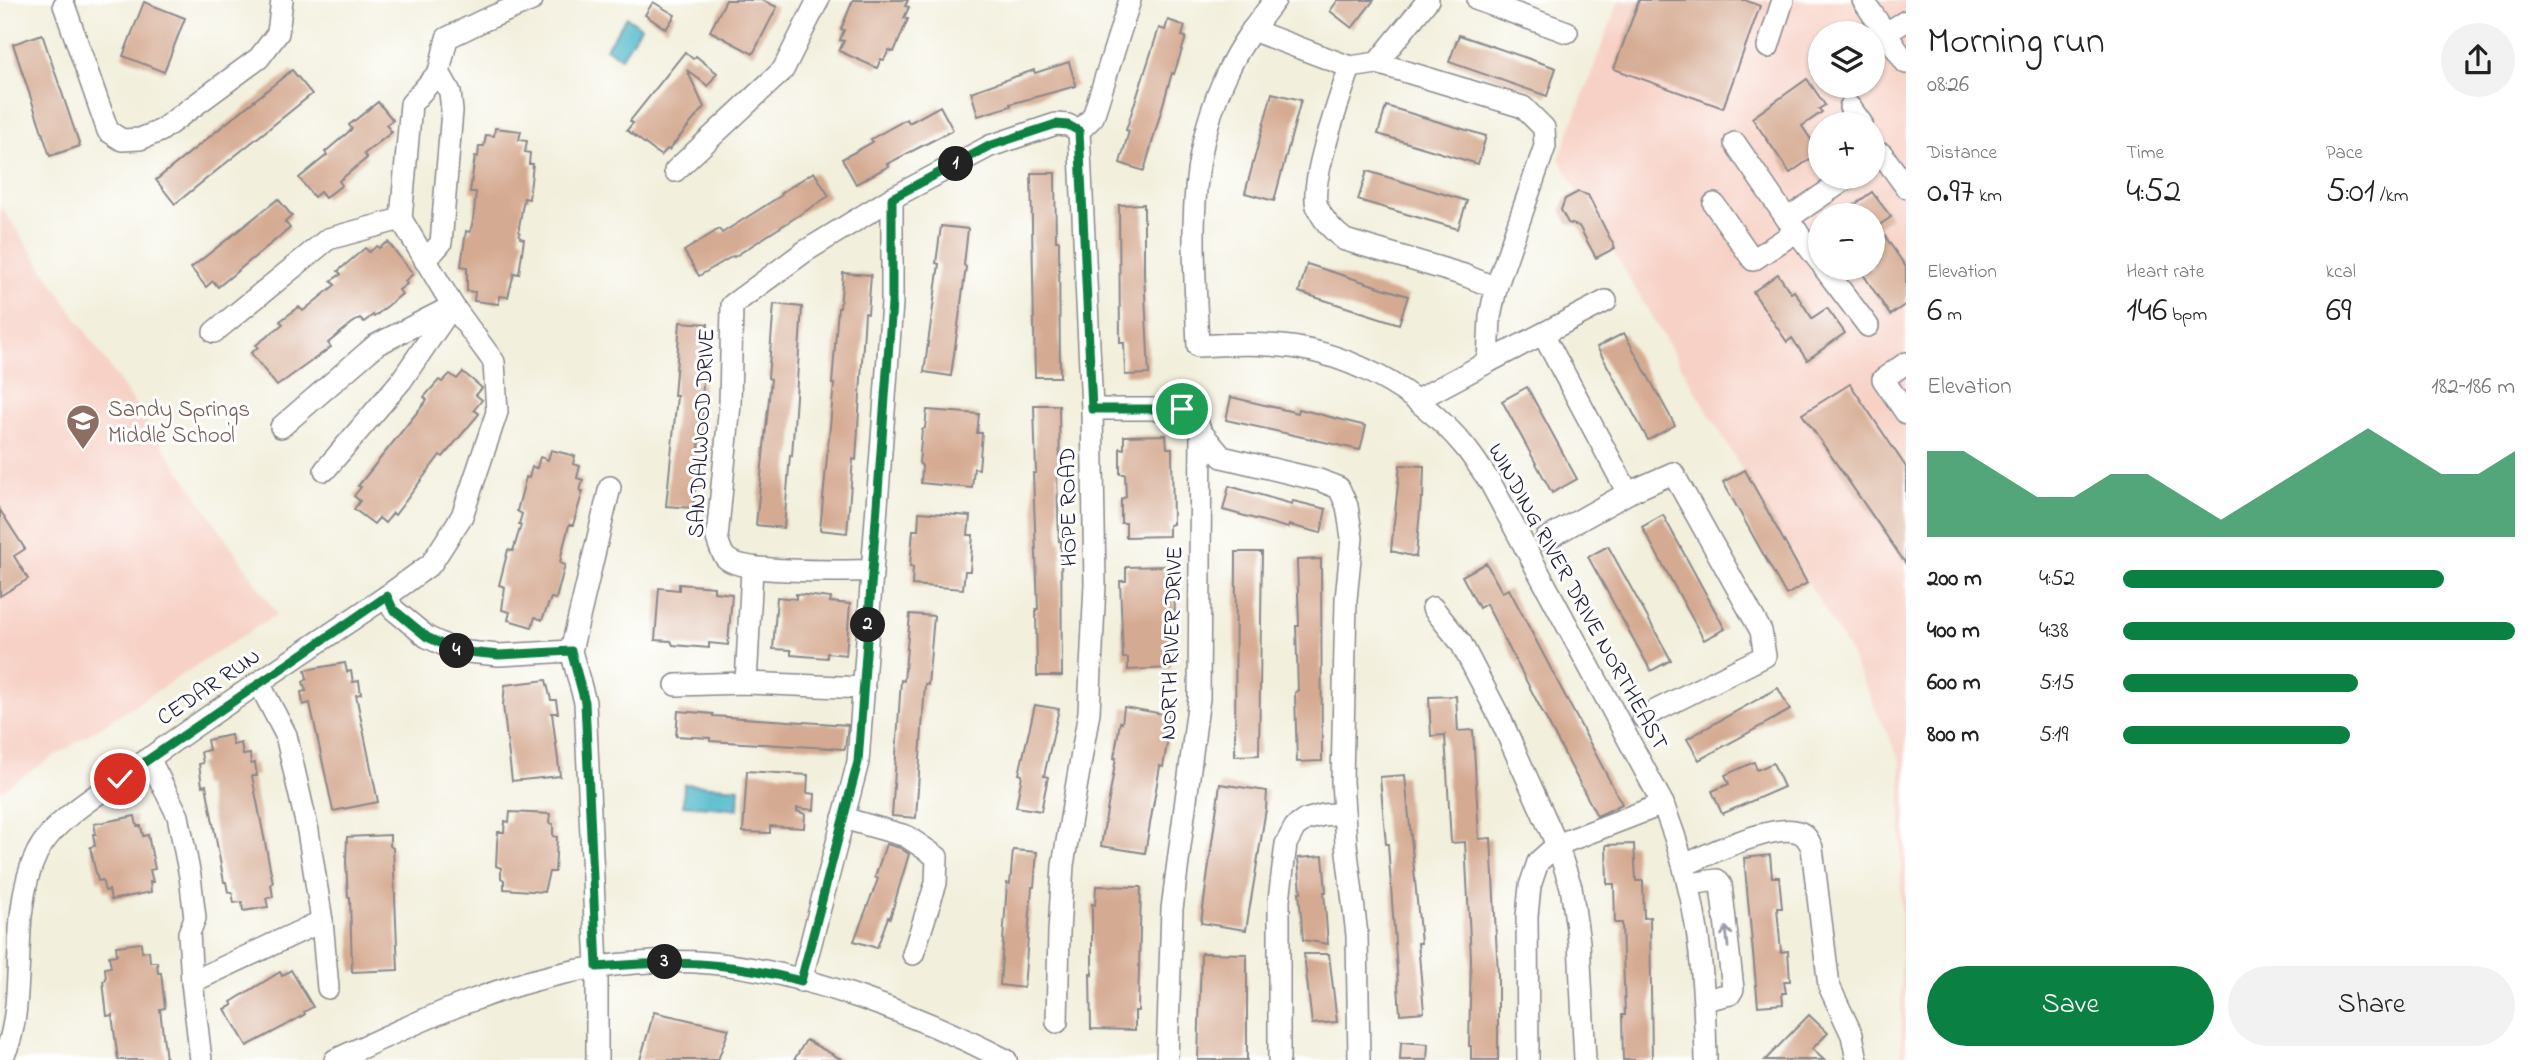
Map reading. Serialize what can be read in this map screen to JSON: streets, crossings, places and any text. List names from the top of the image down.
{
  "streets": {
    "street": [
      "SANDALWOOD DRIVE",
      "HOPE ROAD",
      "WINDING RIVER DRIVE NORTHEAST",
      "NORTH RIVER DRIVE",
      "CEDAR RUN"
    ]
  },
  "crossings": [
    ["SANDALWOOD DRIVE", "HOPE ROAD"]
  ],
  "places": {
    "school or university": ["Sandy Springs Middle School"]
  },
  "page": {
    "heading": ["Morning run", "08:26"],
    "map_buttons": ["+", "−"],
    "stats": [
      ["Distance", "0.97 km"],
      ["Time", "4:52"],
      ["Pace", "5:01 /km"],
      ["Elevation", "6 m"],
      ["Heart rate", "146 bpm"],
      ["kcal", "69"]
    ],
    "pins": [
      "1",
      "2",
      "4",
      "3"
    ],
    "chart": ["Elevation", "182–186 m"],
    "list": [
      {
        "name": "200 m",
        "note": "4:52"
      },
      {
        "name": "400 m",
        "note": "4:38"
      },
      {
        "name": "600 m",
        "note": "5:15"
      },
      {
        "name": "800 m",
        "note": "5:19"
      }
    ],
    "buttons": ["Save", "Share"]
  }
}
